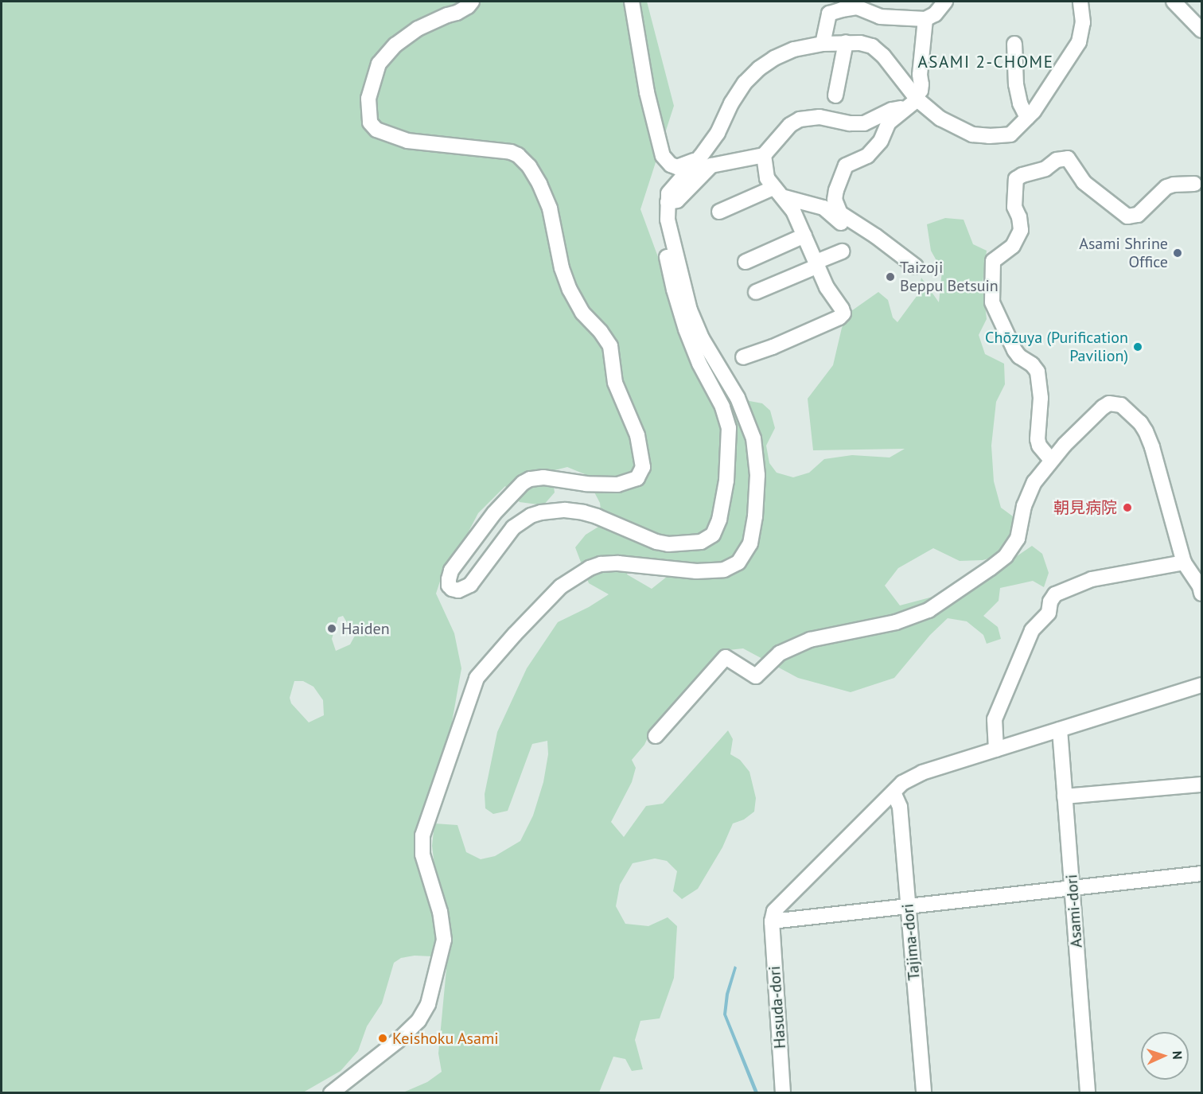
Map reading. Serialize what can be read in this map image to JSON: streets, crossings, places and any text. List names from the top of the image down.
{
  "streets": {
    "street": ["Asami-dori", "Tajima-dori", "Hasuda-dori"]
  },
  "districts": ["ASAMI 2-CHOME"],
  "places": [
    "Asami Shrine Office",
    "Taizoji Beppu Betsuin",
    "Chōzuya (Purification Pavilion)",
    "朝見病院",
    "Haiden",
    "Keishoku Asami"
  ],
  "north": "right"
}
